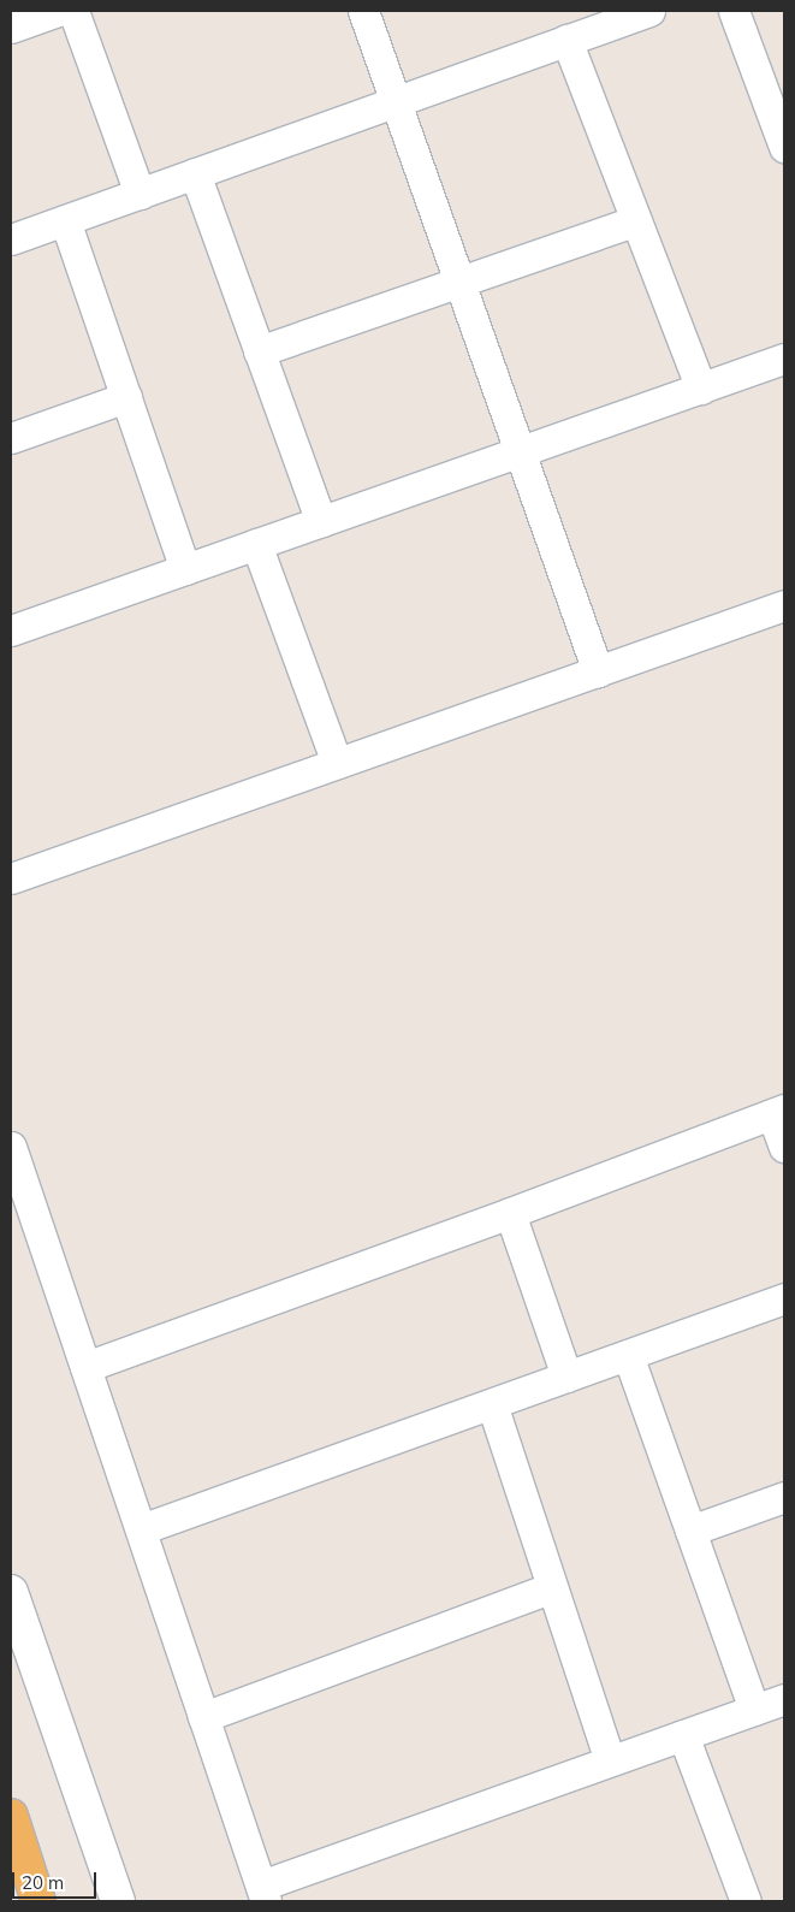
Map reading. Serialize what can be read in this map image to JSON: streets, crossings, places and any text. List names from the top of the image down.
{
  "scale_bar": "20 m"
}
